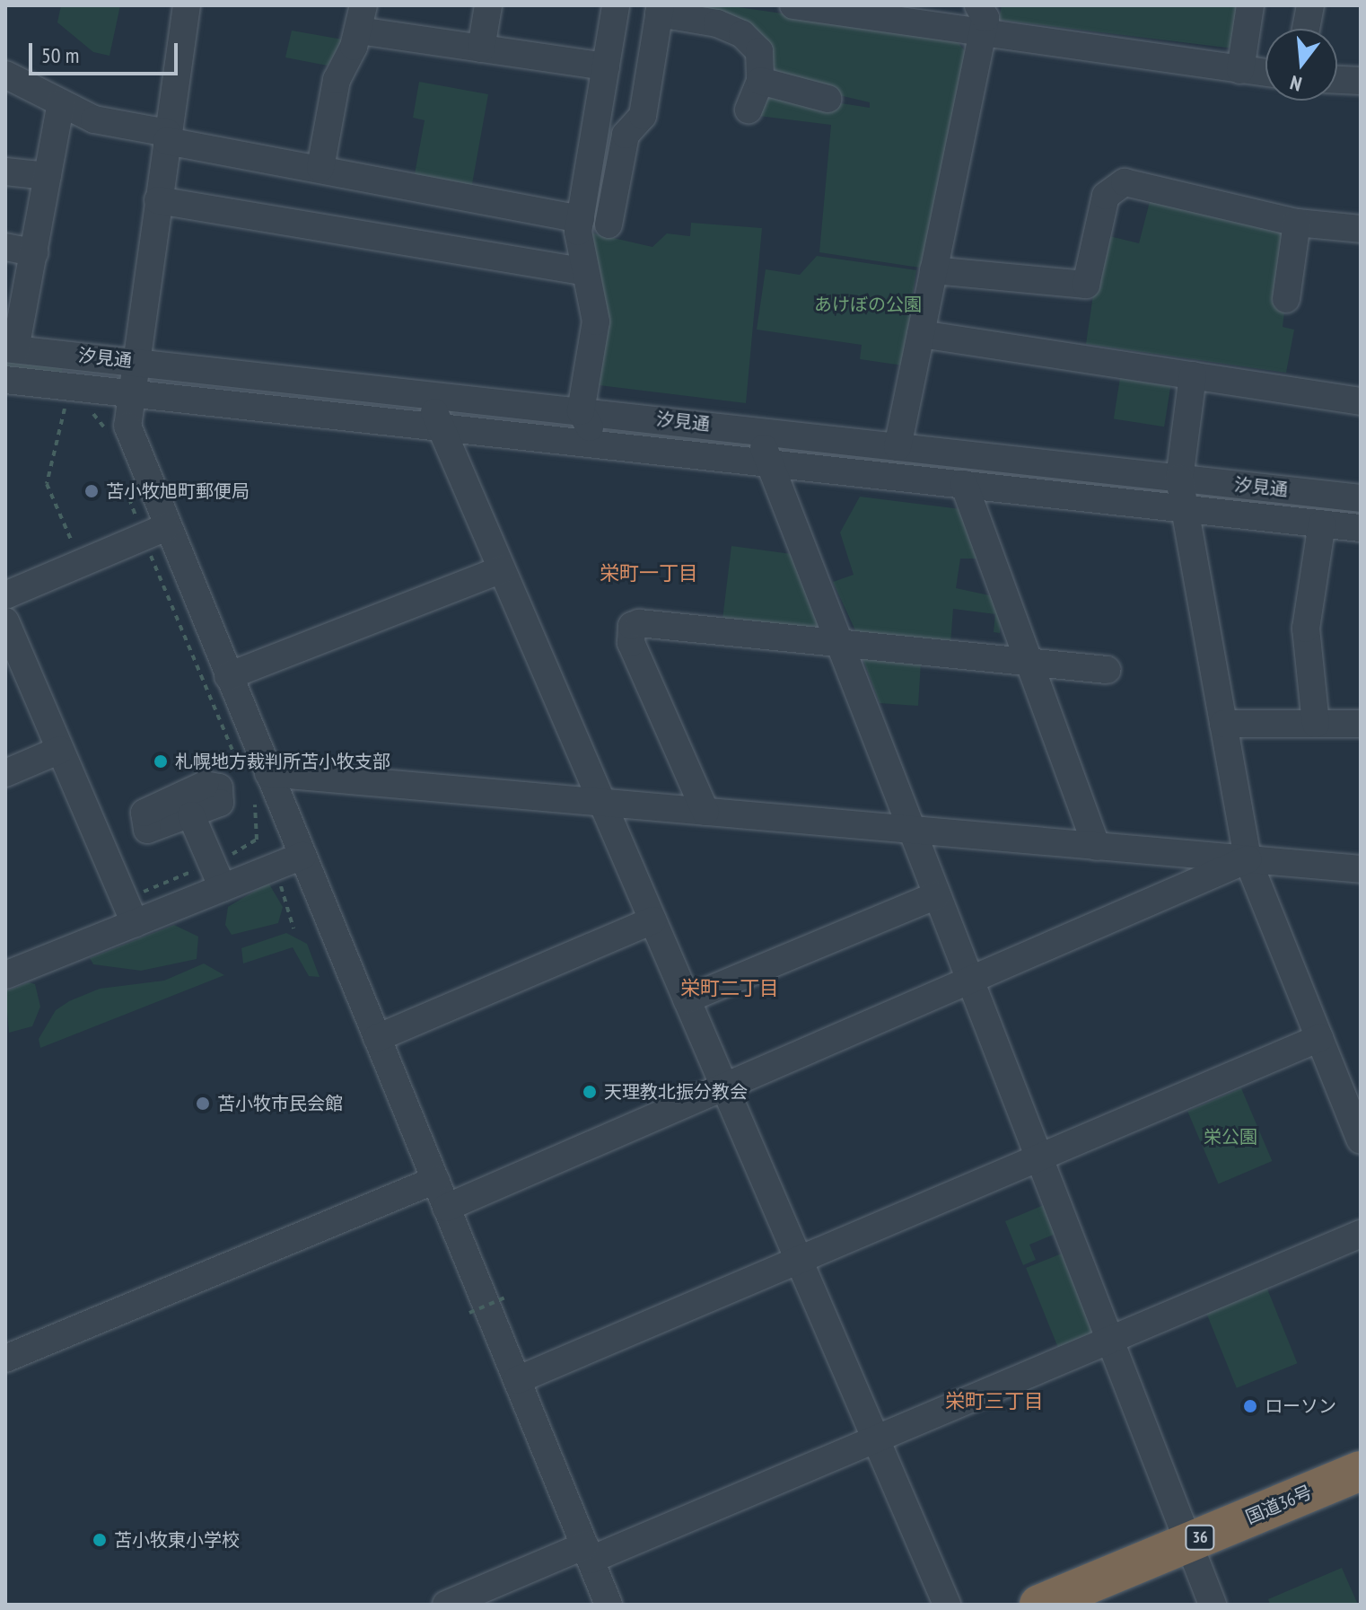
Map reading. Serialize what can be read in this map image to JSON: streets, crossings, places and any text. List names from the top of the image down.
{
  "streets": {
    "highway": ["国道36号", "36"],
    "street": ["汐見通"]
  },
  "districts": ["栄町一丁目", "栄町二丁目", "栄町三丁目"],
  "parks": ["あけぼの公園", "栄公園"],
  "places": [
    "苫小牧旭町郵便局",
    "札幌地方裁判所苫小牧支部",
    "天理教北振分教会",
    "苫小牧市民会館",
    "ローソン",
    "苫小牧東小学校"
  ],
  "scale_bar": "50 m",
  "north": "bottom"
}
